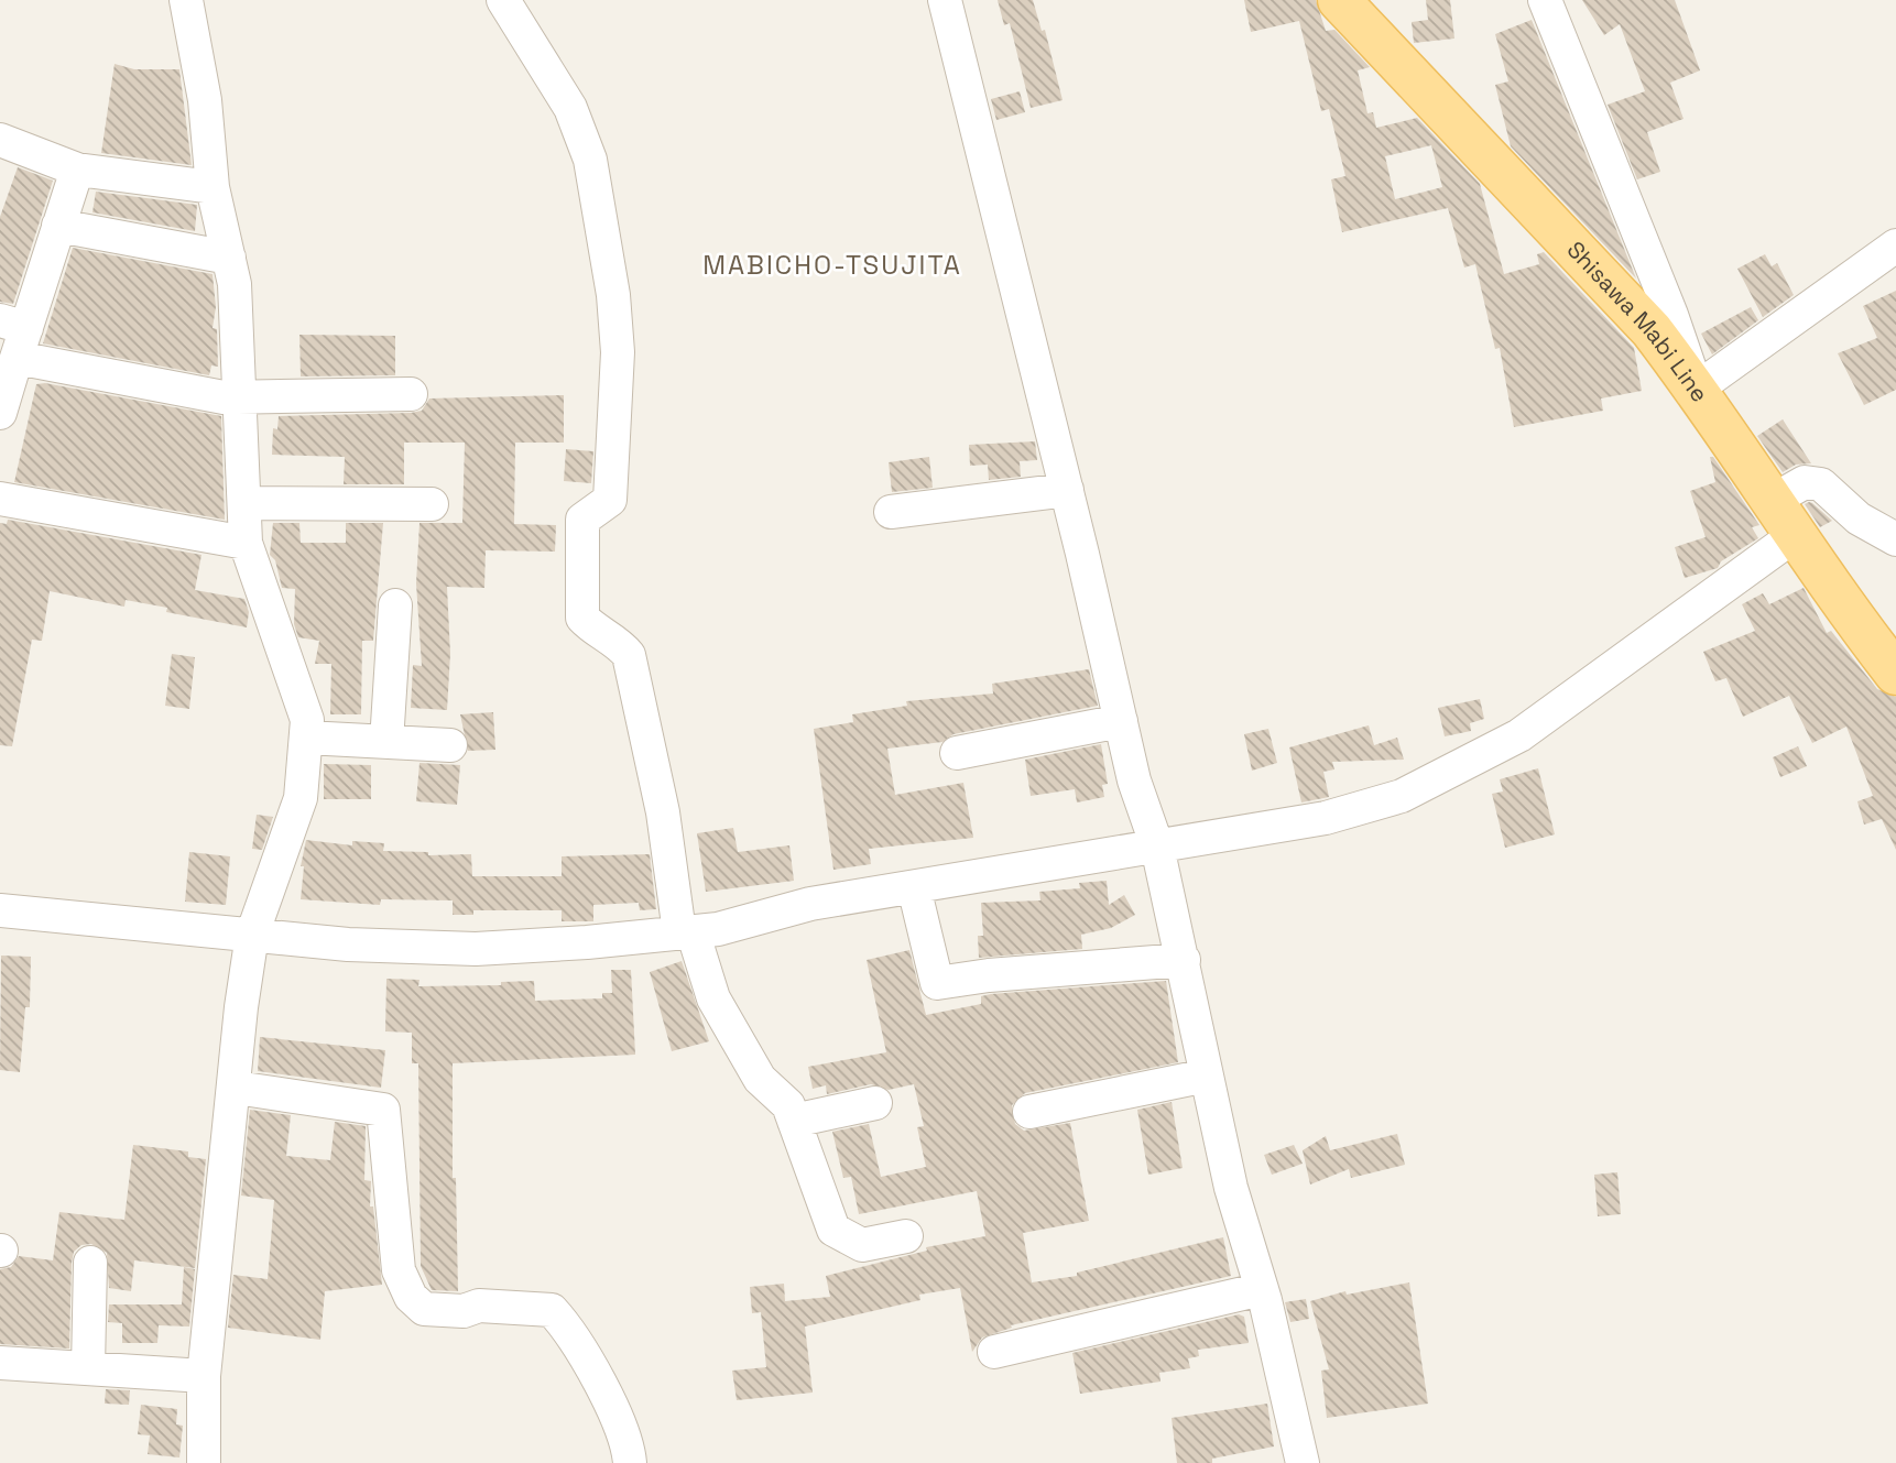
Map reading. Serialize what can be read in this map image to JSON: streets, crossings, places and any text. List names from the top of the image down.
{
  "streets": {
    "main road": ["Shisawa Mabi Line"]
  },
  "districts": ["MABICHO-TSUJITA"]
}
